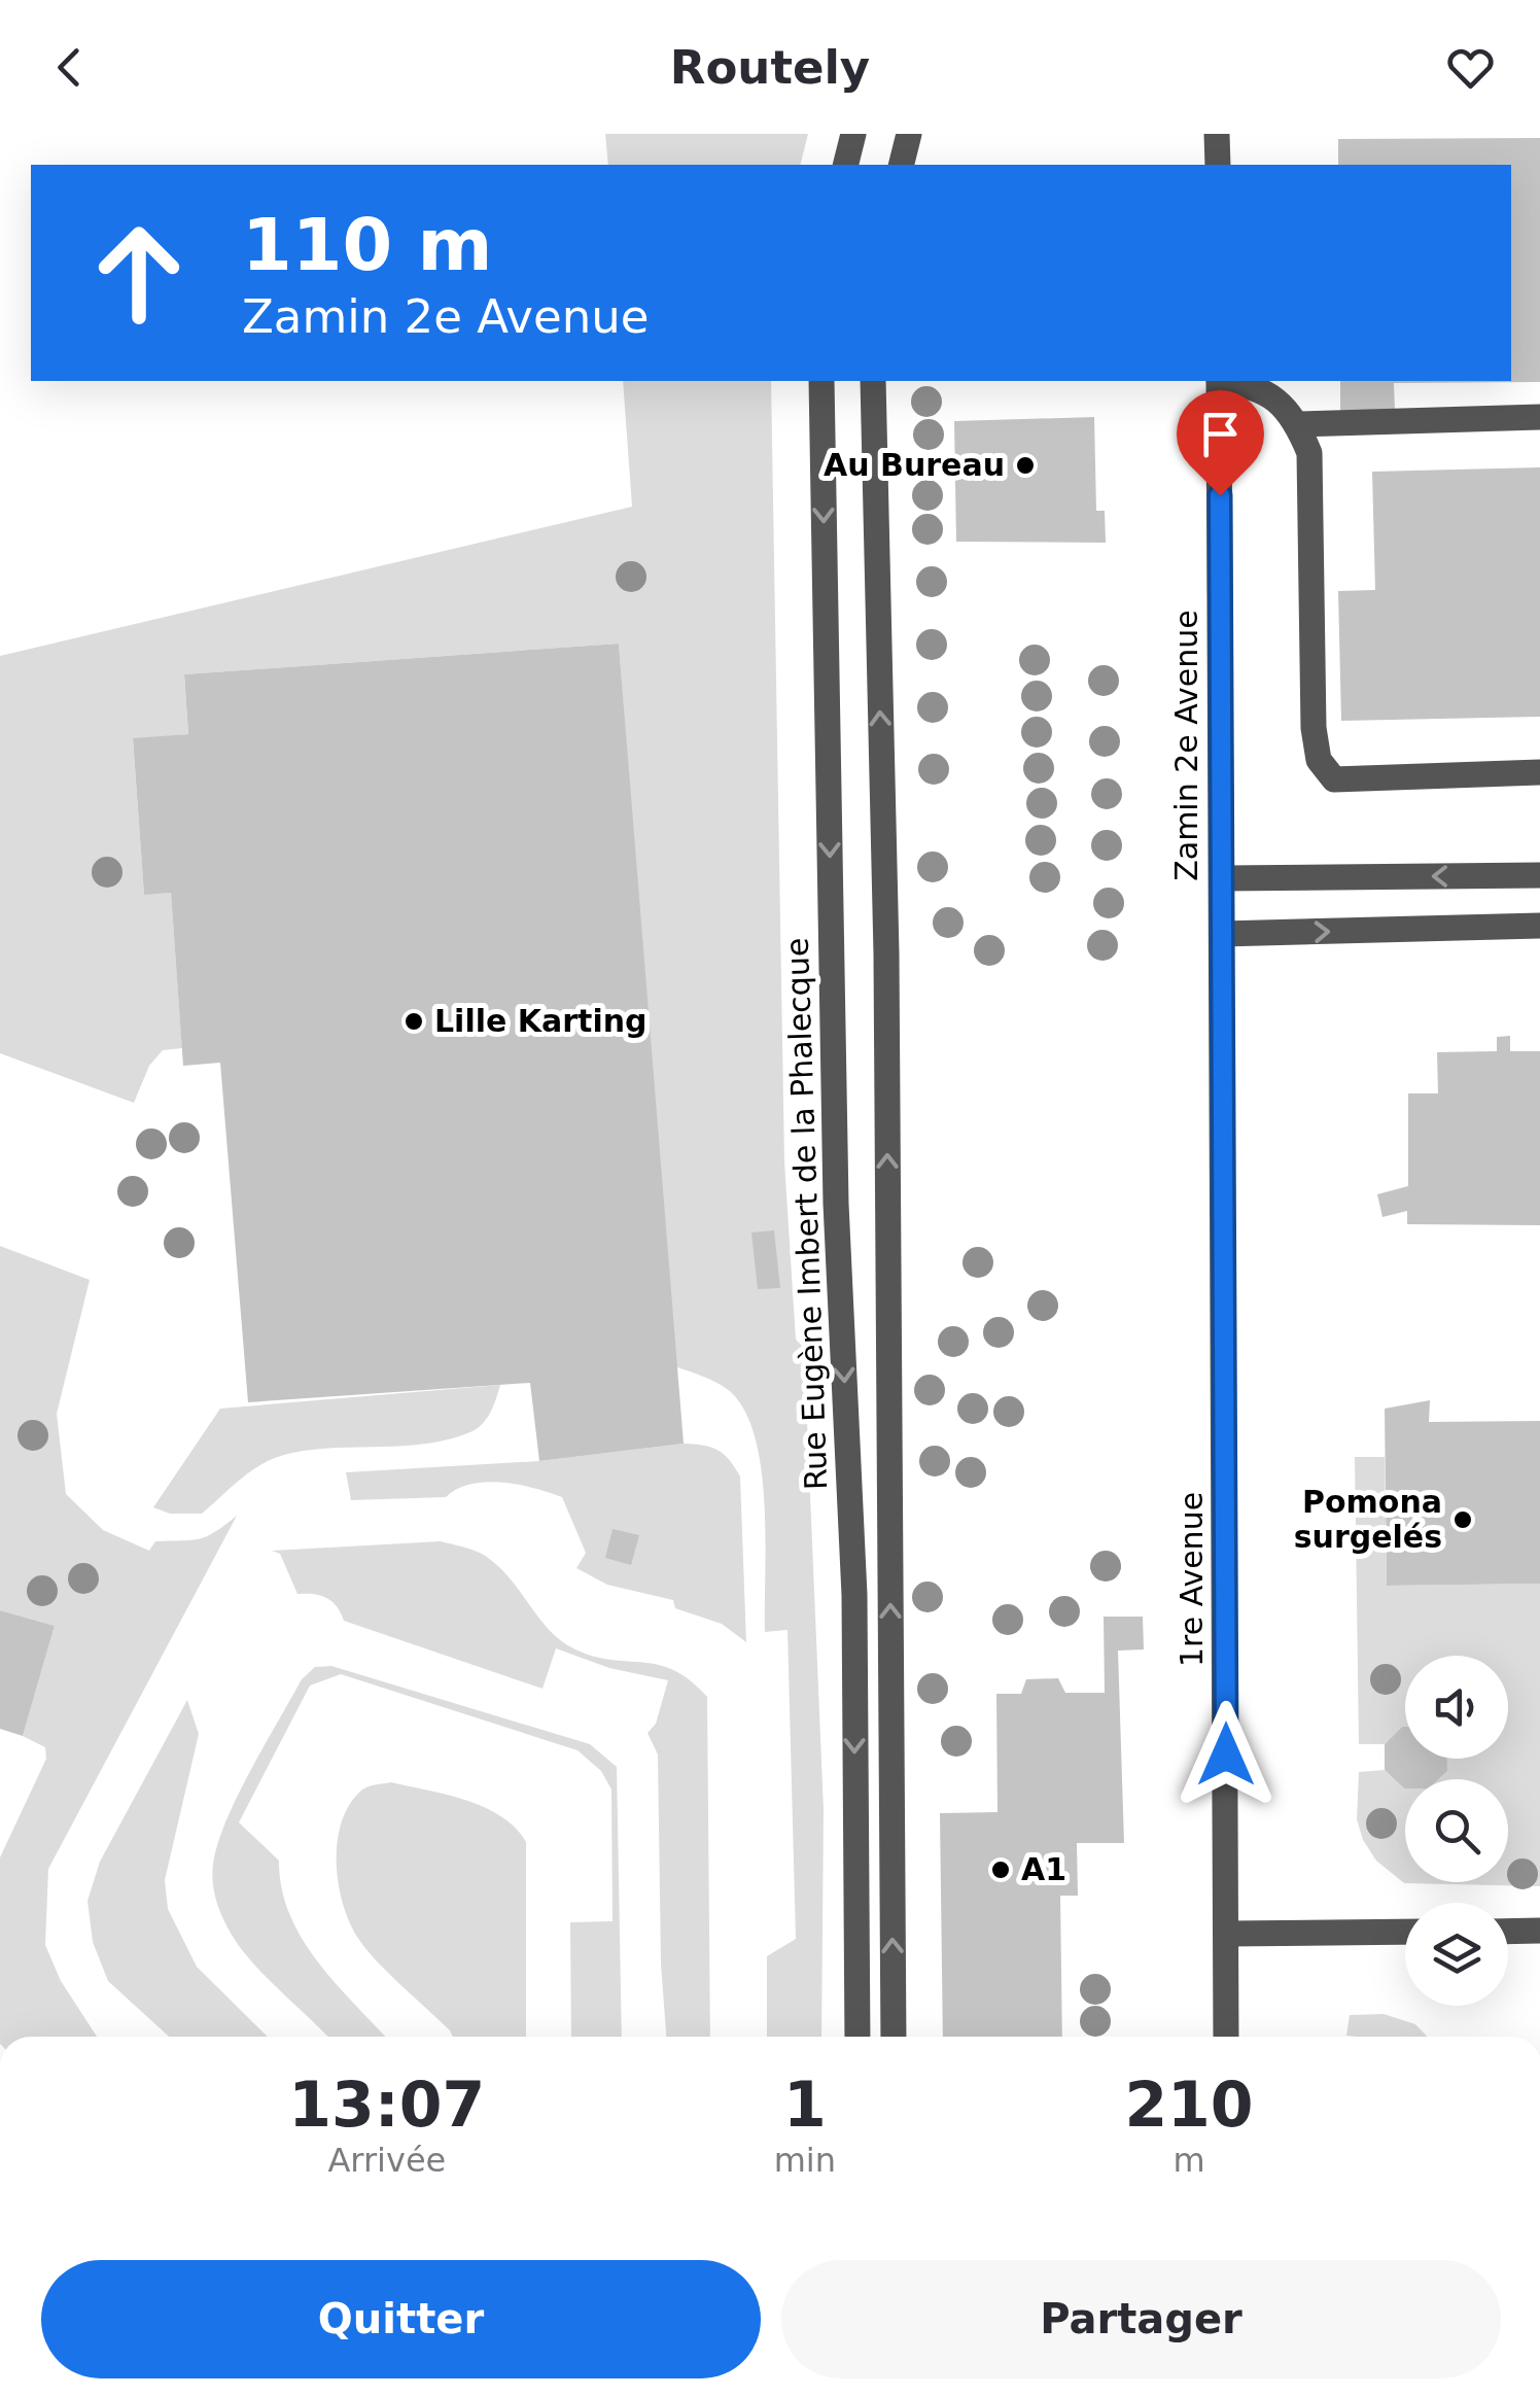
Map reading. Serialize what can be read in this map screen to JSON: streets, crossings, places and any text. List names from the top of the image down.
{
  "streets": {
    "street": ["Zamin 2e Avenue", "Rue Eugène Imbert de la Phalecque", "1re Avenue"]
  },
  "crossings": [
    ["Zamin 2e Avenue", "1re Avenue"]
  ],
  "places": [
    "Au Bureau",
    "Lille Karting",
    "Pomona surgelés",
    "A1"
  ],
  "page": {
    "header": "Routely",
    "turn": ["110 m", "Zamin 2e Avenue"],
    "eta": [
      "13:07",
      "Arrivée",
      "1",
      "min",
      "210",
      "m"
    ],
    "buttons": ["Quitter", "Partager"]
  }
}
